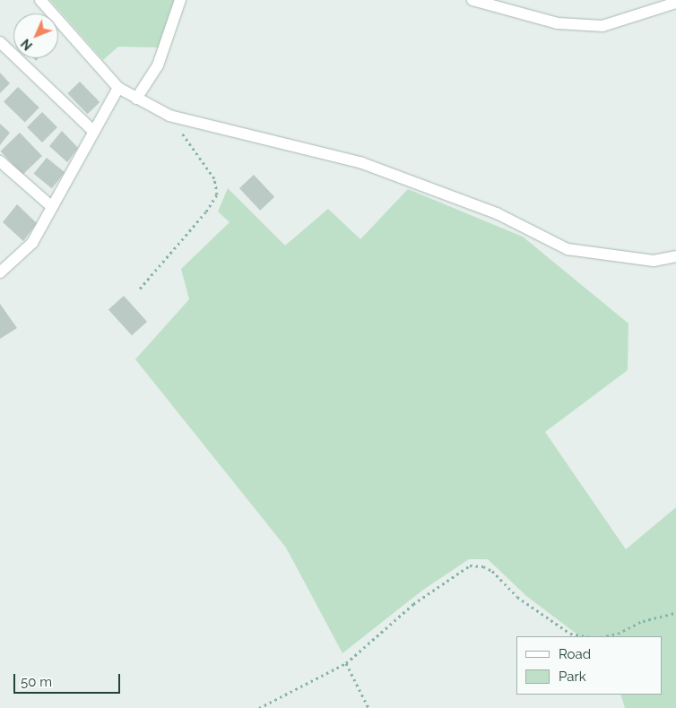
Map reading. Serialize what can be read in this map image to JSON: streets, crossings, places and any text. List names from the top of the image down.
{
  "legend": ["Road", "Park"],
  "scale_bar": "50 m",
  "north": "bottom left"
}
